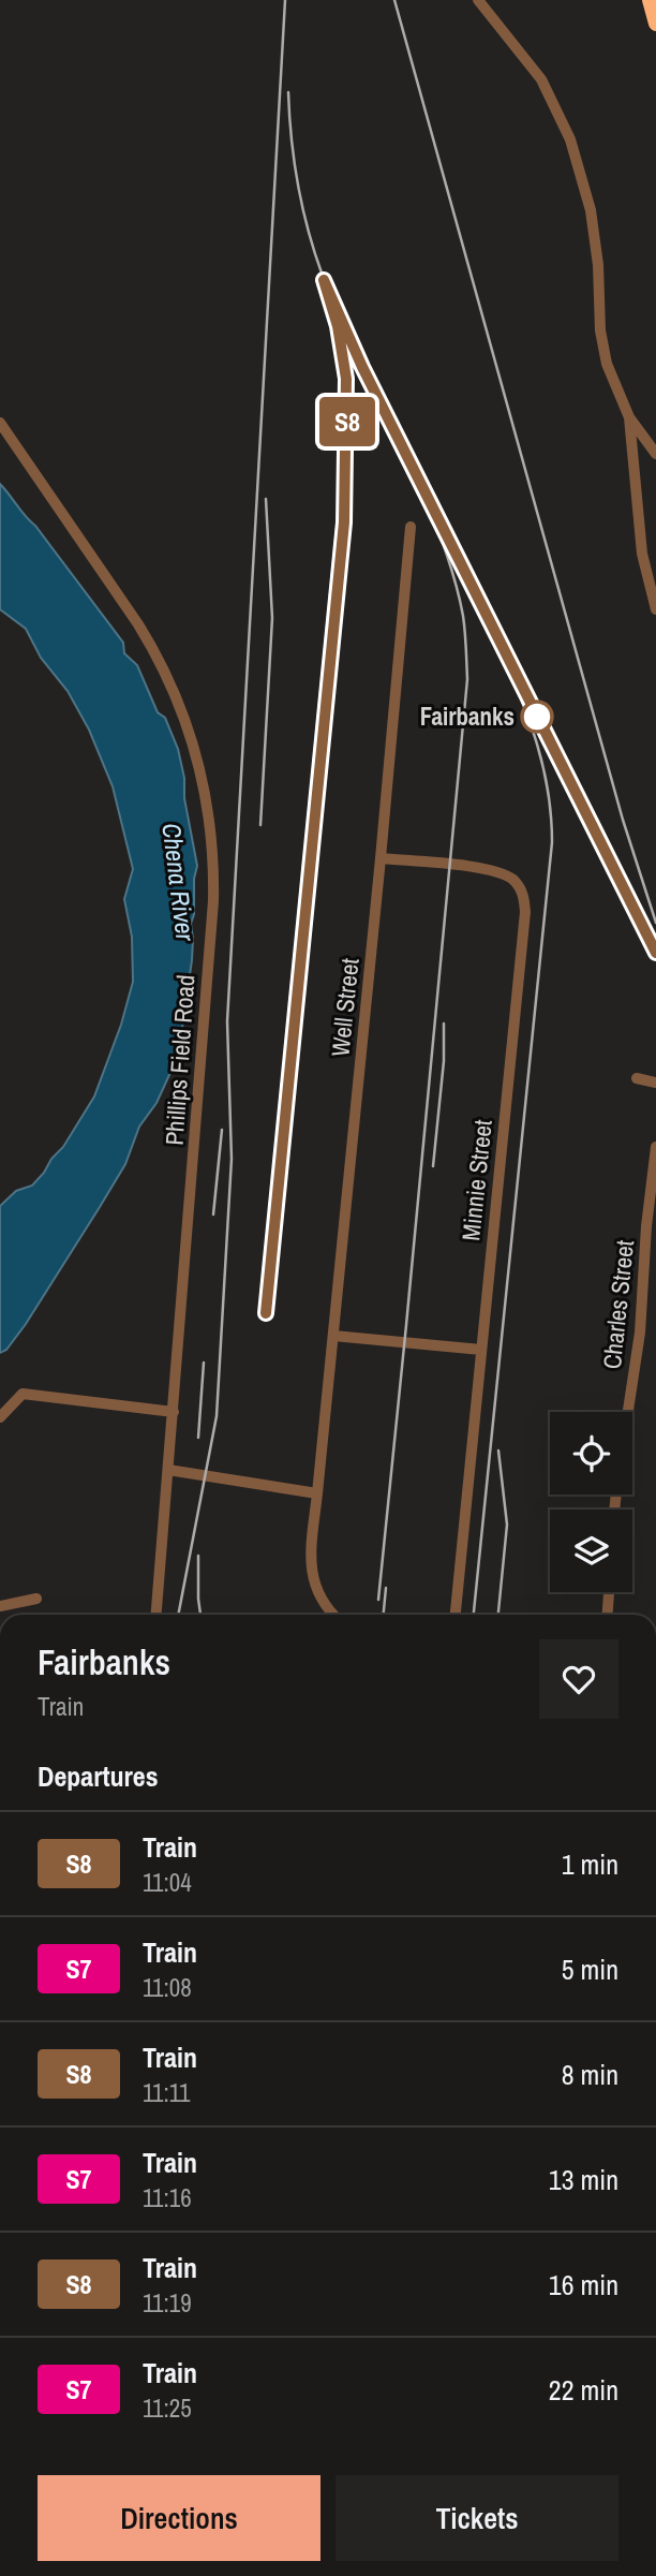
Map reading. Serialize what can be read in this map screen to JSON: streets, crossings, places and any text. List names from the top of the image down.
{
  "streets": {
    "street": [
      "Well Street",
      "Phillips Field Road",
      "Minnie Street",
      "Charles Street"
    ]
  },
  "crossings": [
    ["Well Street", "Minnie Street"]
  ],
  "water": ["Chena River"],
  "places": ["Fairbanks"],
  "page": {
    "on_map": "S8",
    "heading": [
      ["Fairbanks", "Train"],
      "Departures"
    ],
    "list": [
      {
        "mark": "S8",
        "name": "Train",
        "note": "11:04",
        "value": "1 min"
      },
      {
        "mark": "S7",
        "name": "Train",
        "note": "11:08",
        "value": "5 min"
      },
      {
        "mark": "S8",
        "name": "Train",
        "note": "11:11",
        "value": "8 min"
      },
      {
        "mark": "S7",
        "name": "Train",
        "note": "11:16",
        "value": "13 min"
      },
      {
        "mark": "S8",
        "name": "Train",
        "note": "11:19",
        "value": "16 min"
      },
      {
        "mark": "S7",
        "name": "Train",
        "note": "11:25",
        "value": "22 min"
      }
    ],
    "buttons": ["Directions", "Tickets"]
  }
}
